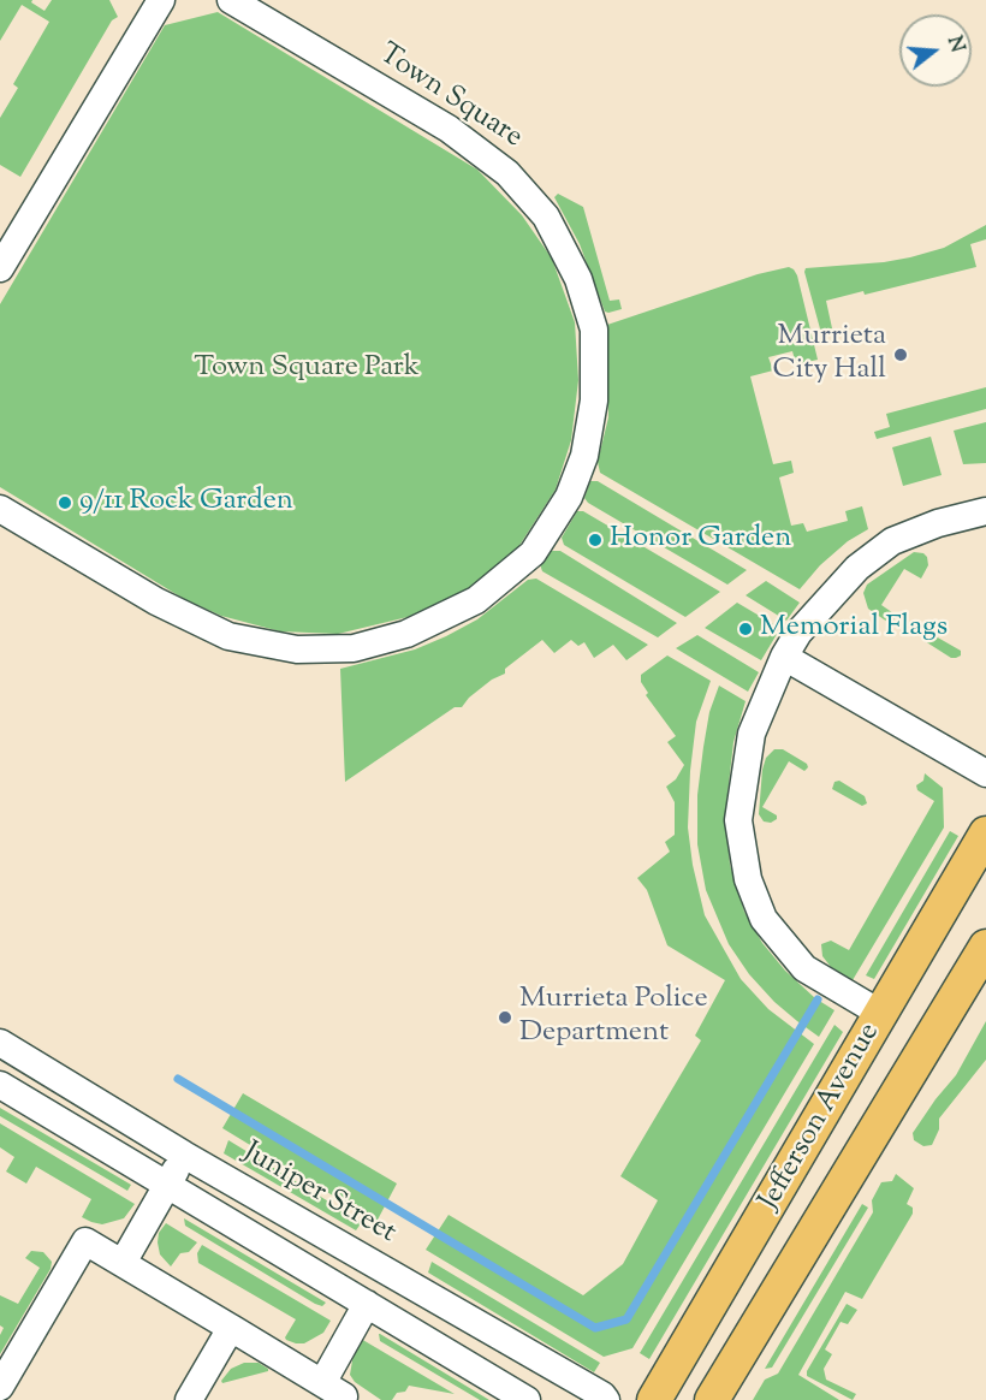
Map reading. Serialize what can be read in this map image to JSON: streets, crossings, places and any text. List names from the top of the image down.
{
  "streets": {
    "main road": ["Jefferson Avenue"],
    "street": ["Town Square", "Juniper Street"]
  },
  "parks": ["Town Square Park"],
  "places": [
    "Murrieta City Hall",
    "9/11 Rock Garden",
    "Honor Garden",
    "Memorial Flags",
    "Murrieta Police Department"
  ],
  "north": "right"
}
